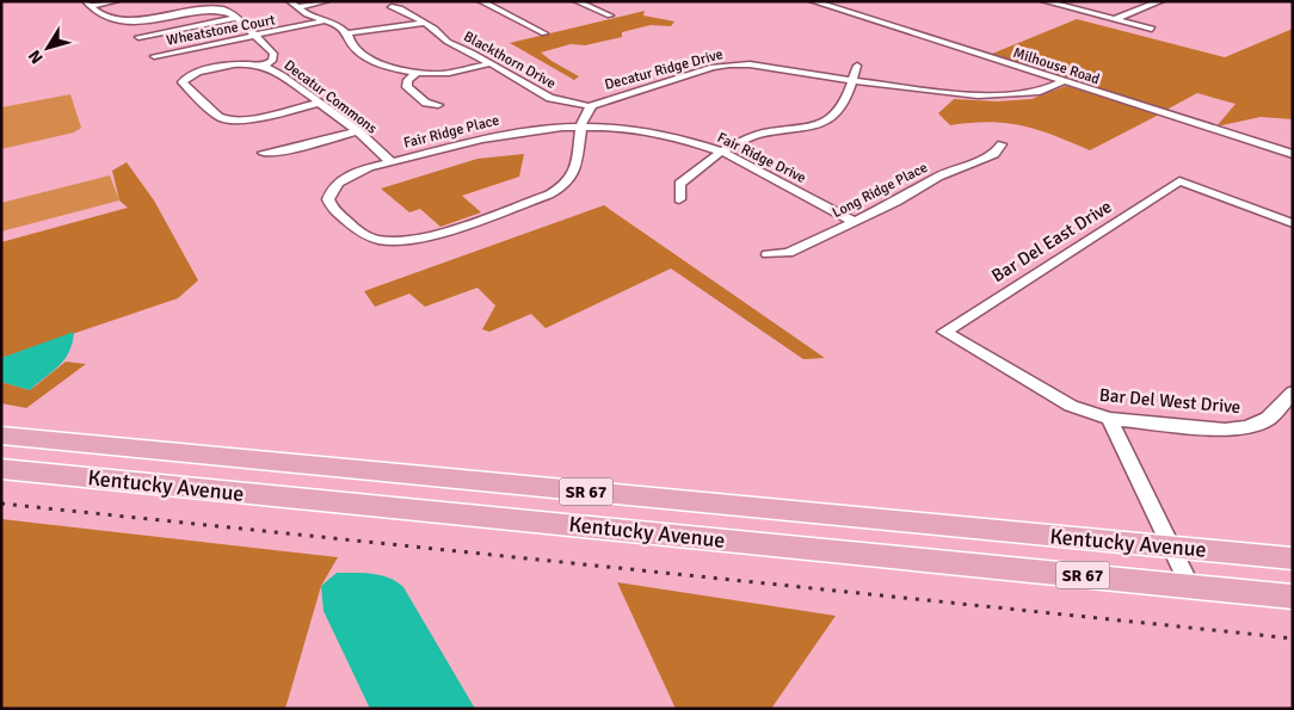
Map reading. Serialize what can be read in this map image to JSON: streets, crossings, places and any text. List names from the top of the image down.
{
  "streets": {
    "main road": ["Kentucky Avenue", "SR 67"],
    "street": [
      "Wheatstone Court",
      "Blackthorn Drive",
      "Milhouse Road",
      "Decatur Ridge Drive",
      "Decatur Commons",
      "Fair Ridge Place",
      "Fair Ridge Drive",
      "Long Ridge Place",
      "Bar Del East Drive",
      "Bar Del West Drive"
    ]
  },
  "crossings": [
    ["Wheatstone Court", "Decatur Commons"],
    ["Blackthorn Drive", "Decatur Ridge Drive"],
    ["Milhouse Road", "Decatur Ridge Drive"],
    ["Decatur Ridge Drive", "Fair Ridge Place"],
    ["Decatur Ridge Drive", "Fair Ridge Drive"],
    ["Decatur Commons", "Fair Ridge Place"],
    ["Fair Ridge Place", "Fair Ridge Drive"],
    ["Fair Ridge Drive", "Long Ridge Place"],
    ["Bar Del East Drive", "Bar Del West Drive"]
  ],
  "north": "bottom left"
}
